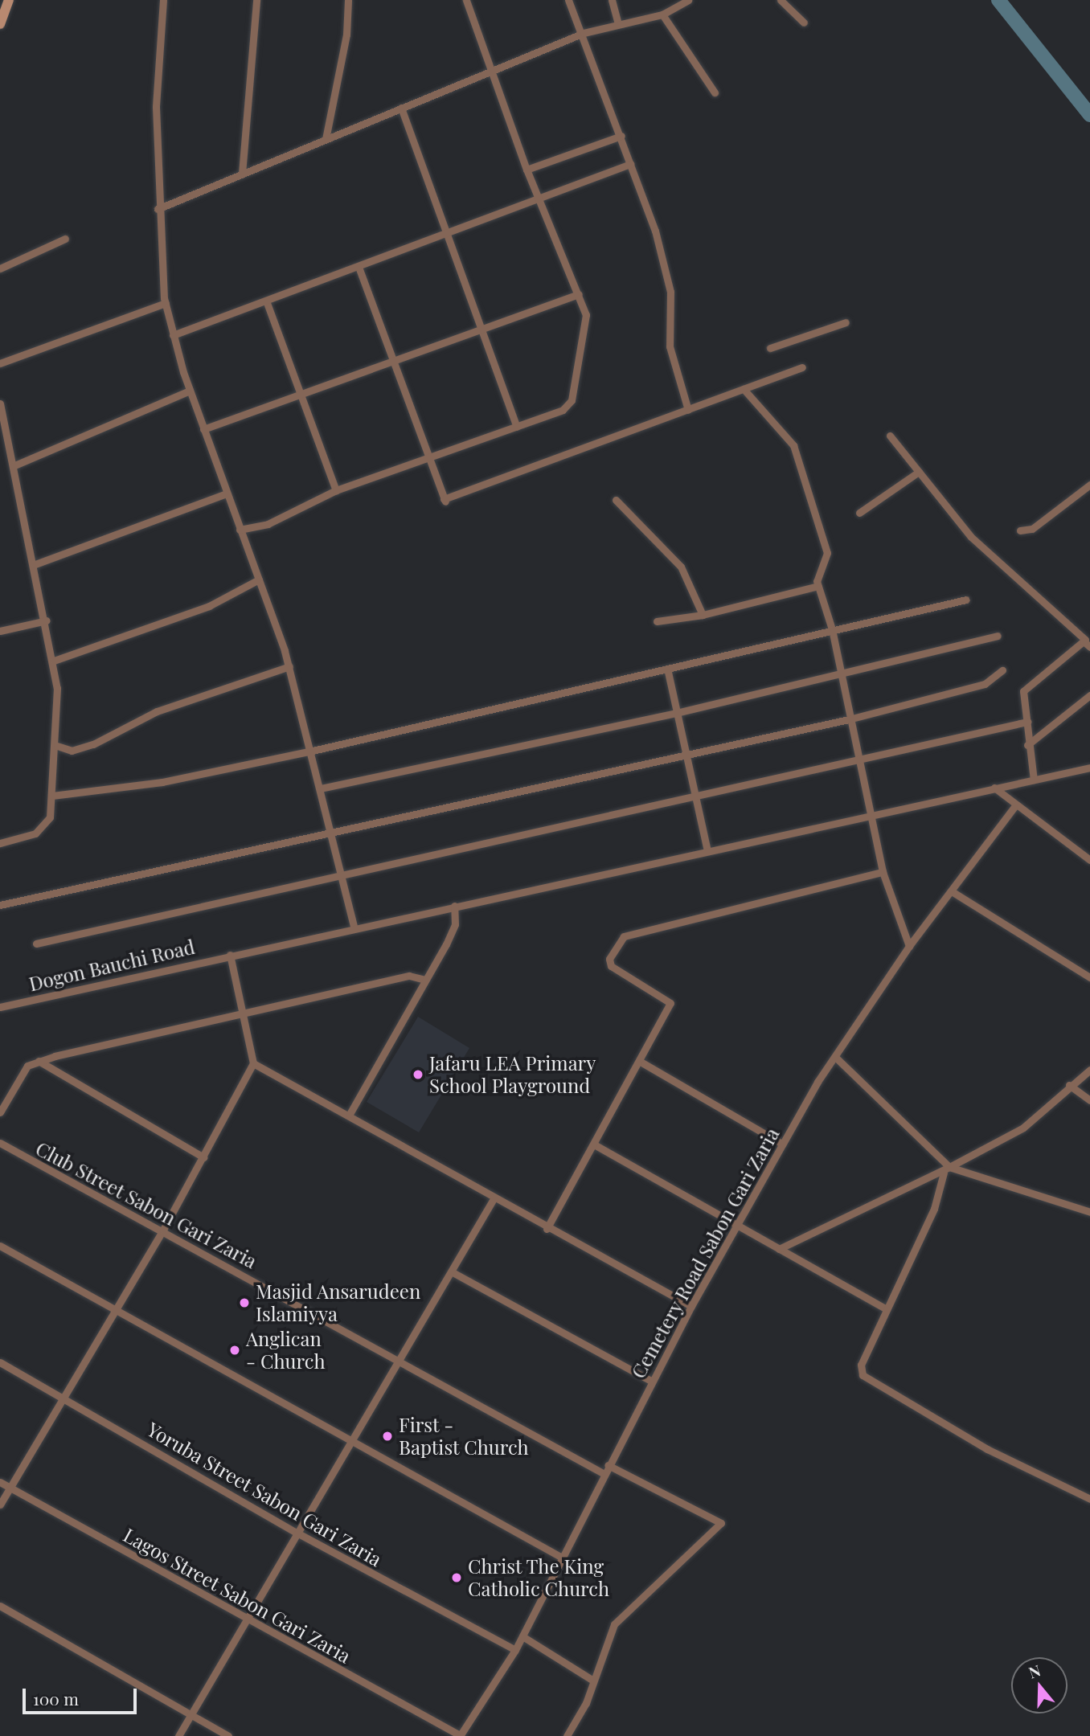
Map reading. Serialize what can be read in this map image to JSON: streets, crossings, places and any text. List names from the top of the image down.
{
  "streets": {
    "street": [
      "Dogon Bauchi Road",
      "Club Street Sabon Gari Zaria",
      "Cemetery Road Sabon Gari Zaria",
      "Yoruba Street Sabon Gari Zaria",
      "Lagos Street Sabon Gari Zaria"
    ]
  },
  "crossings": [
    ["Club Street Sabon Gari Zaria", "Cemetery Road Sabon Gari Zaria"],
    ["Cemetery Road Sabon Gari Zaria", "Yoruba Street Sabon Gari Zaria"],
    ["Cemetery Road Sabon Gari Zaria", "Lagos Street Sabon Gari Zaria"]
  ],
  "places": [
    "Jafaru LEA Primary School Playground",
    "Masjid Ansarudeen Islamiyya",
    "Anglican - Church",
    "First - Baptist Church",
    "Christ The King Catholic Church"
  ],
  "scale_bar": "100 m",
  "north": "top"
}
